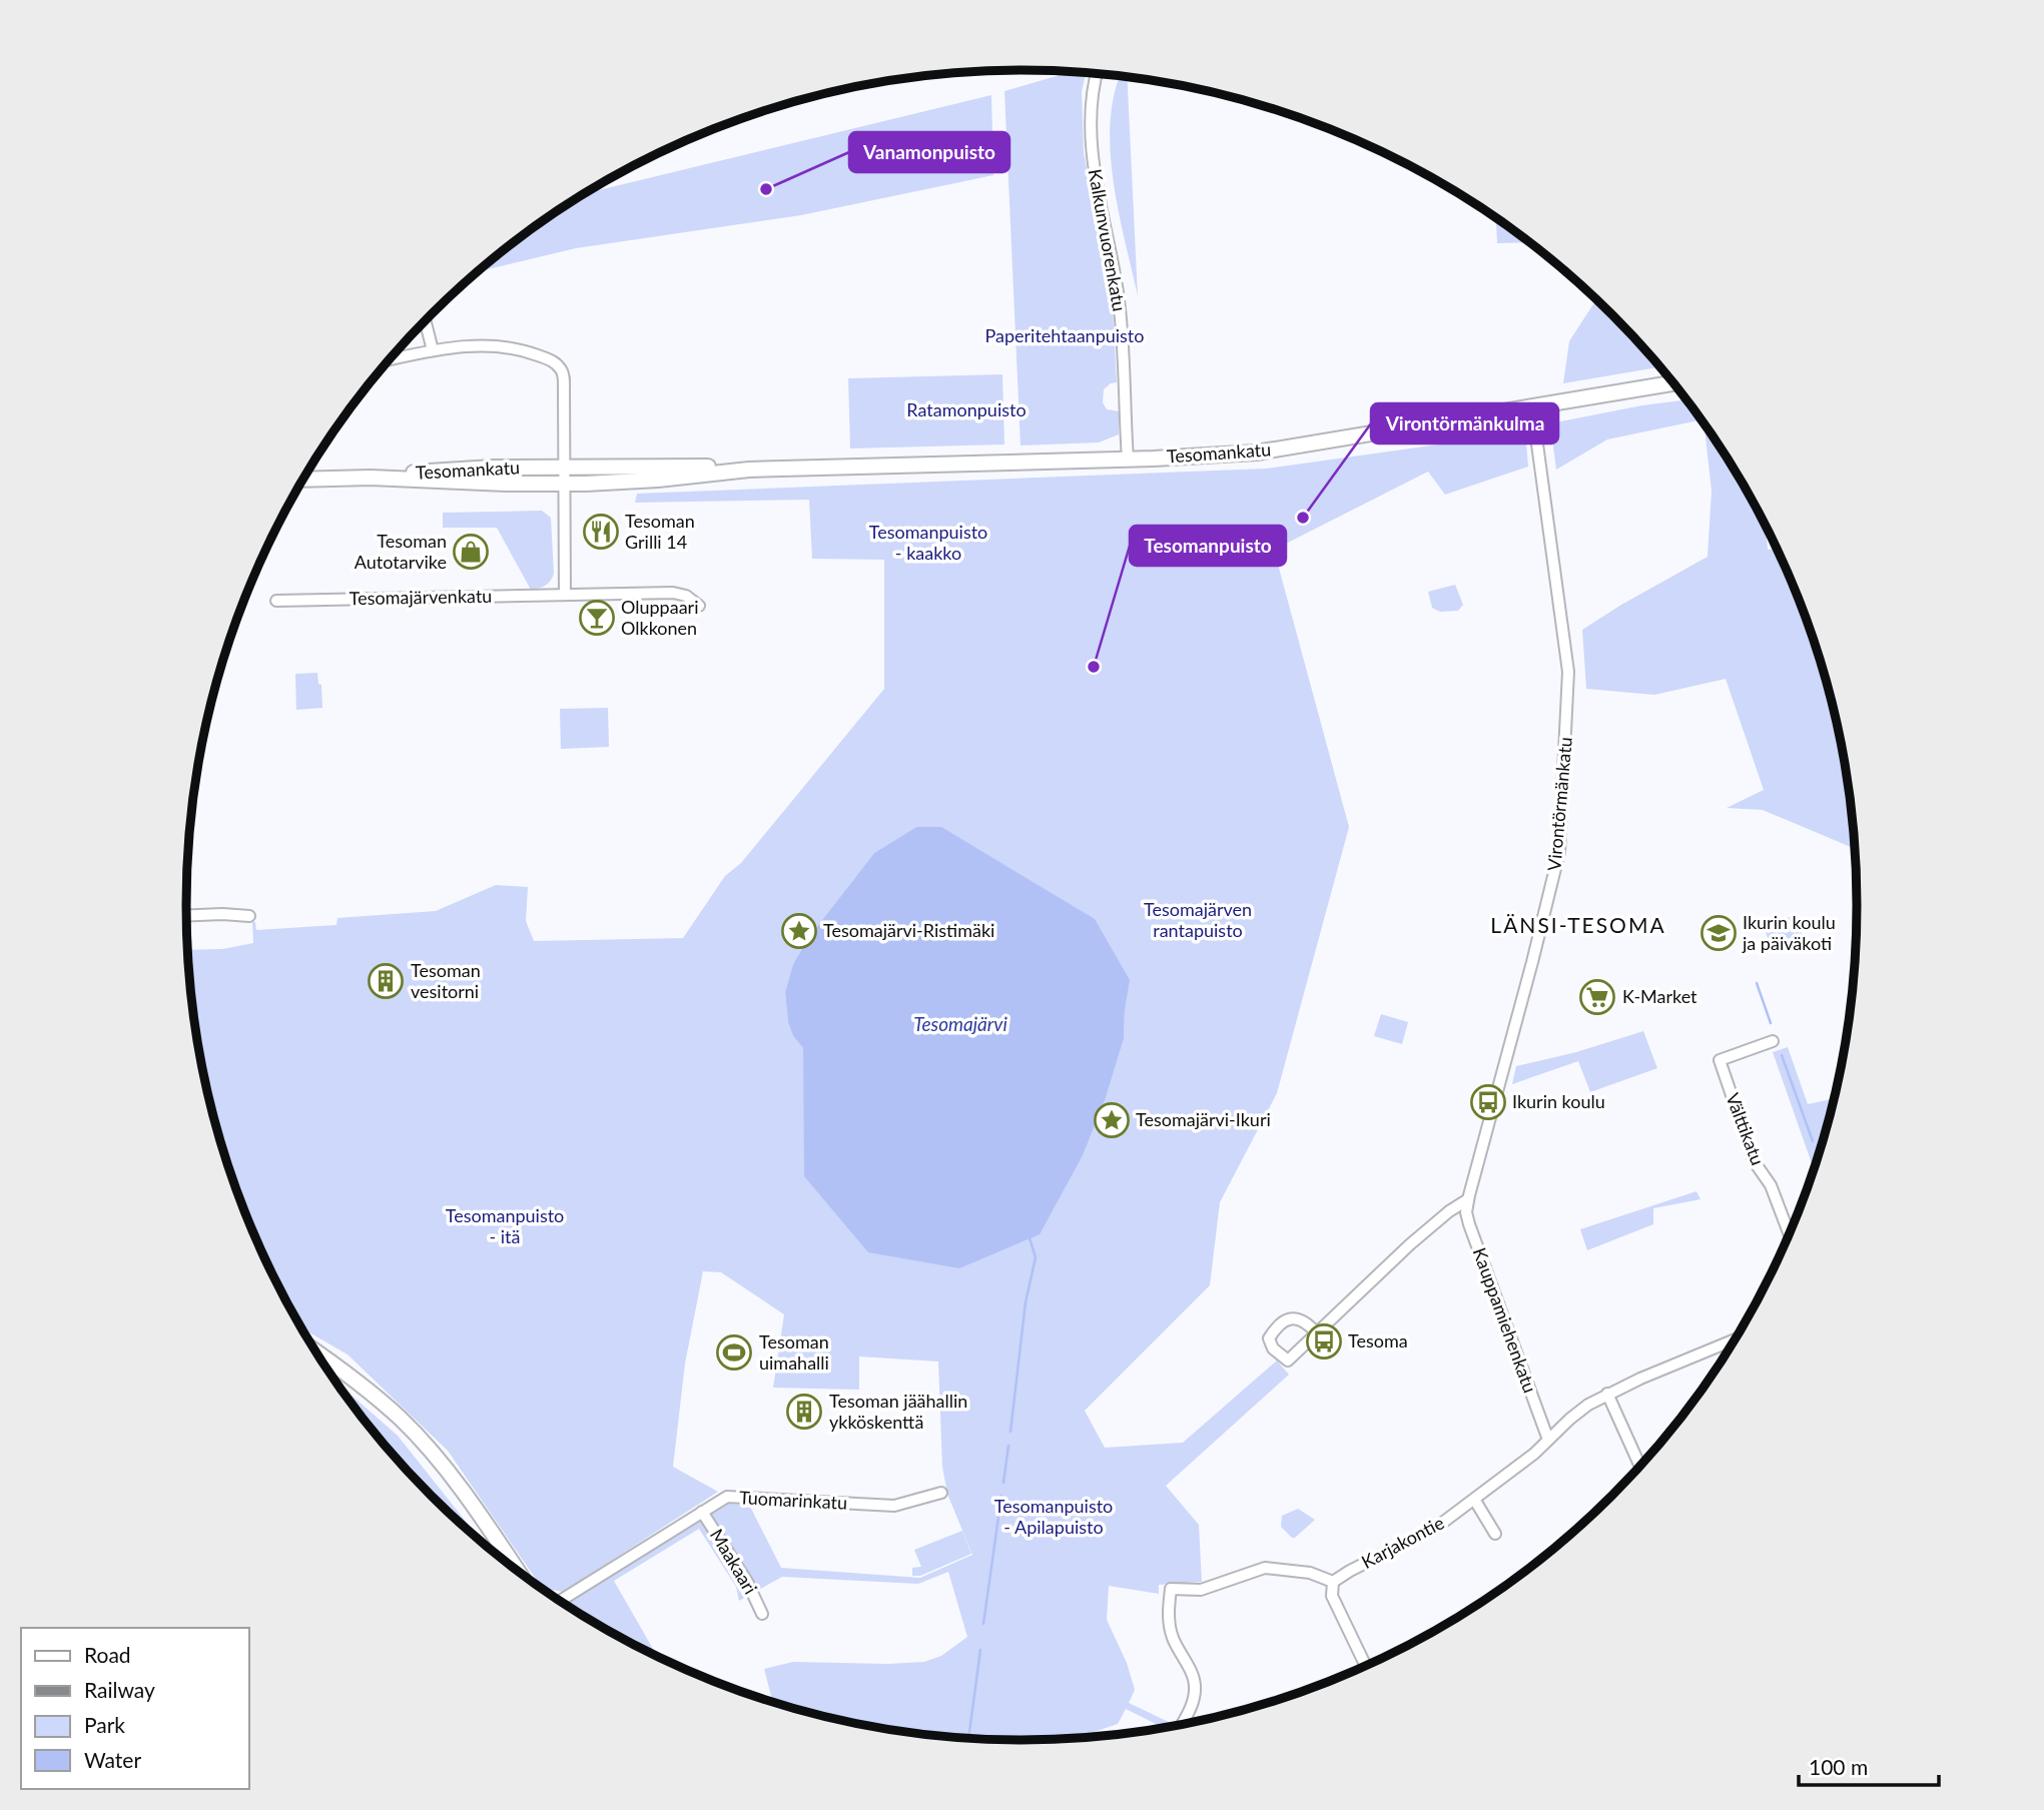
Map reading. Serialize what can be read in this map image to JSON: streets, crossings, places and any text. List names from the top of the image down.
{
  "streets": {
    "main road": ["Tesomankatu"],
    "street": [
      "Kalkunvuorenkatu",
      "Tesomajärvenkatu",
      "Virontörmänkatu",
      "Välttikatu",
      "Kauppamiehenkatu",
      "Tuomarinkatu",
      "Karjakontie",
      "Maakaari"
    ]
  },
  "crossings": [
    ["Kalkunvuorenkatu", "Tesomankatu"],
    ["Tesomankatu", "Virontörmänkatu"],
    ["Virontörmänkatu", "Kauppamiehenkatu"],
    ["Kauppamiehenkatu", "Karjakontie"],
    ["Tuomarinkatu", "Maakaari"]
  ],
  "districts": ["LÄNSI-TESOMA"],
  "water": ["Tesomajärvi"],
  "parks": [
    "Paperitehtaanpuisto",
    "Ratamonpuisto",
    "Tesomanpuisto - kaakko",
    "Tesomajärven rantapuisto",
    "Tesomanpuisto - itä",
    "Tesomanpuisto - Apilapuisto"
  ],
  "places": {
    "other": ["Vanamonpuisto", "Virontörmänkulma", "Tesomanpuisto"],
    "restaurant": ["Tesoman Grilli 14"],
    "shop": ["Tesoman Autotarvike"],
    "bar": ["Oluppaari Olkkonen"],
    "place": ["Tesomajärvi-Ristimäki", "Tesomajärvi-Ikuri"],
    "school or university": ["Ikurin koulu ja päiväkoti"],
    "building": ["Tesoman vesitorni", "Tesoman jäähallin ykköskenttä"],
    "supermarket": ["K-Market"],
    "bus stop": ["Ikurin koulu", "Tesoma"],
    "sports": ["Tesoman uimahalli"]
  },
  "legend": [
    "Road",
    "Railway",
    "Park",
    "Water"
  ],
  "scale_bar": "100 m"
}
